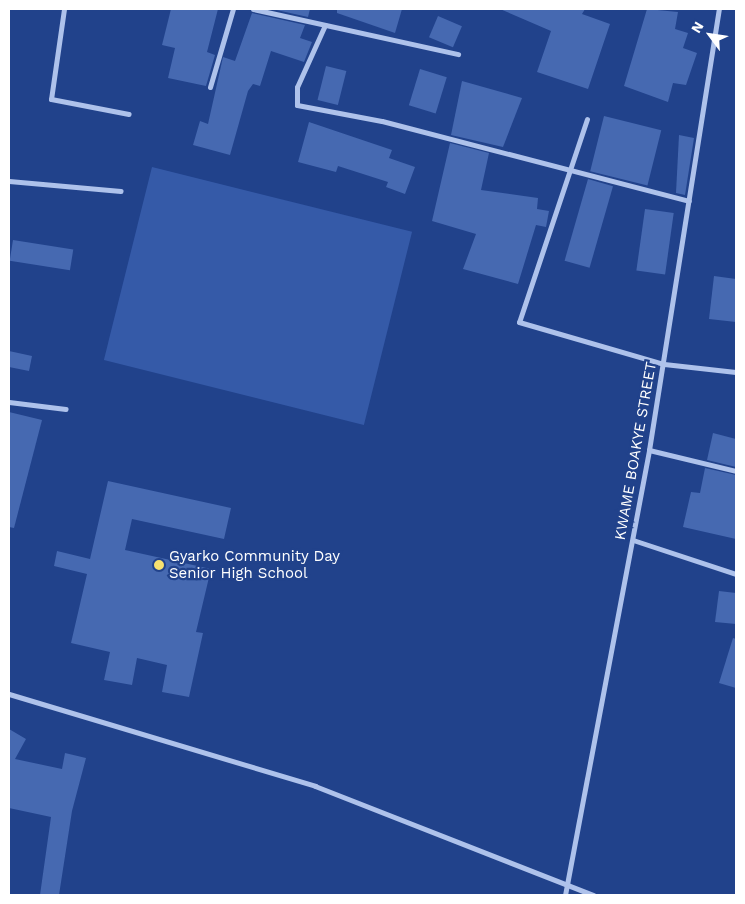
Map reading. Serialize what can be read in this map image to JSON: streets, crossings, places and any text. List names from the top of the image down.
{
  "streets": {
    "street": ["KWAME BOAKYE STREET"]
  },
  "places": ["Gyarko Community Day Senior High School"],
  "north": "top left"
}
